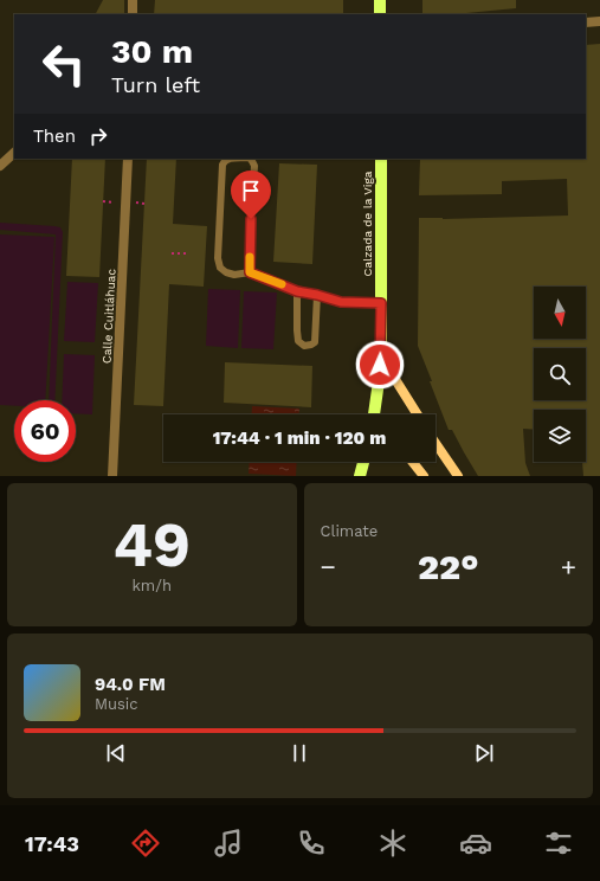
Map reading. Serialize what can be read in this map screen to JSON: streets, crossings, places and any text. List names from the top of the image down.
{
  "streets": {
    "main road": ["Calzada de la Viga"],
    "street": ["Calle Cuitláhuac"]
  },
  "north": "bottom",
  "page": {
    "turn": ["30 m", "Turn left"],
    "then": "Then",
    "limit": "60",
    "trip": "17:44 · 1 min · 120 m",
    "tile": [
      ["49", "km/h"],
      "Climate"
    ],
    "heat": ["−", "22°", "+"],
    "song": ["94.0 FM", "Music"],
    "tabs": "17:43"
  }
}
